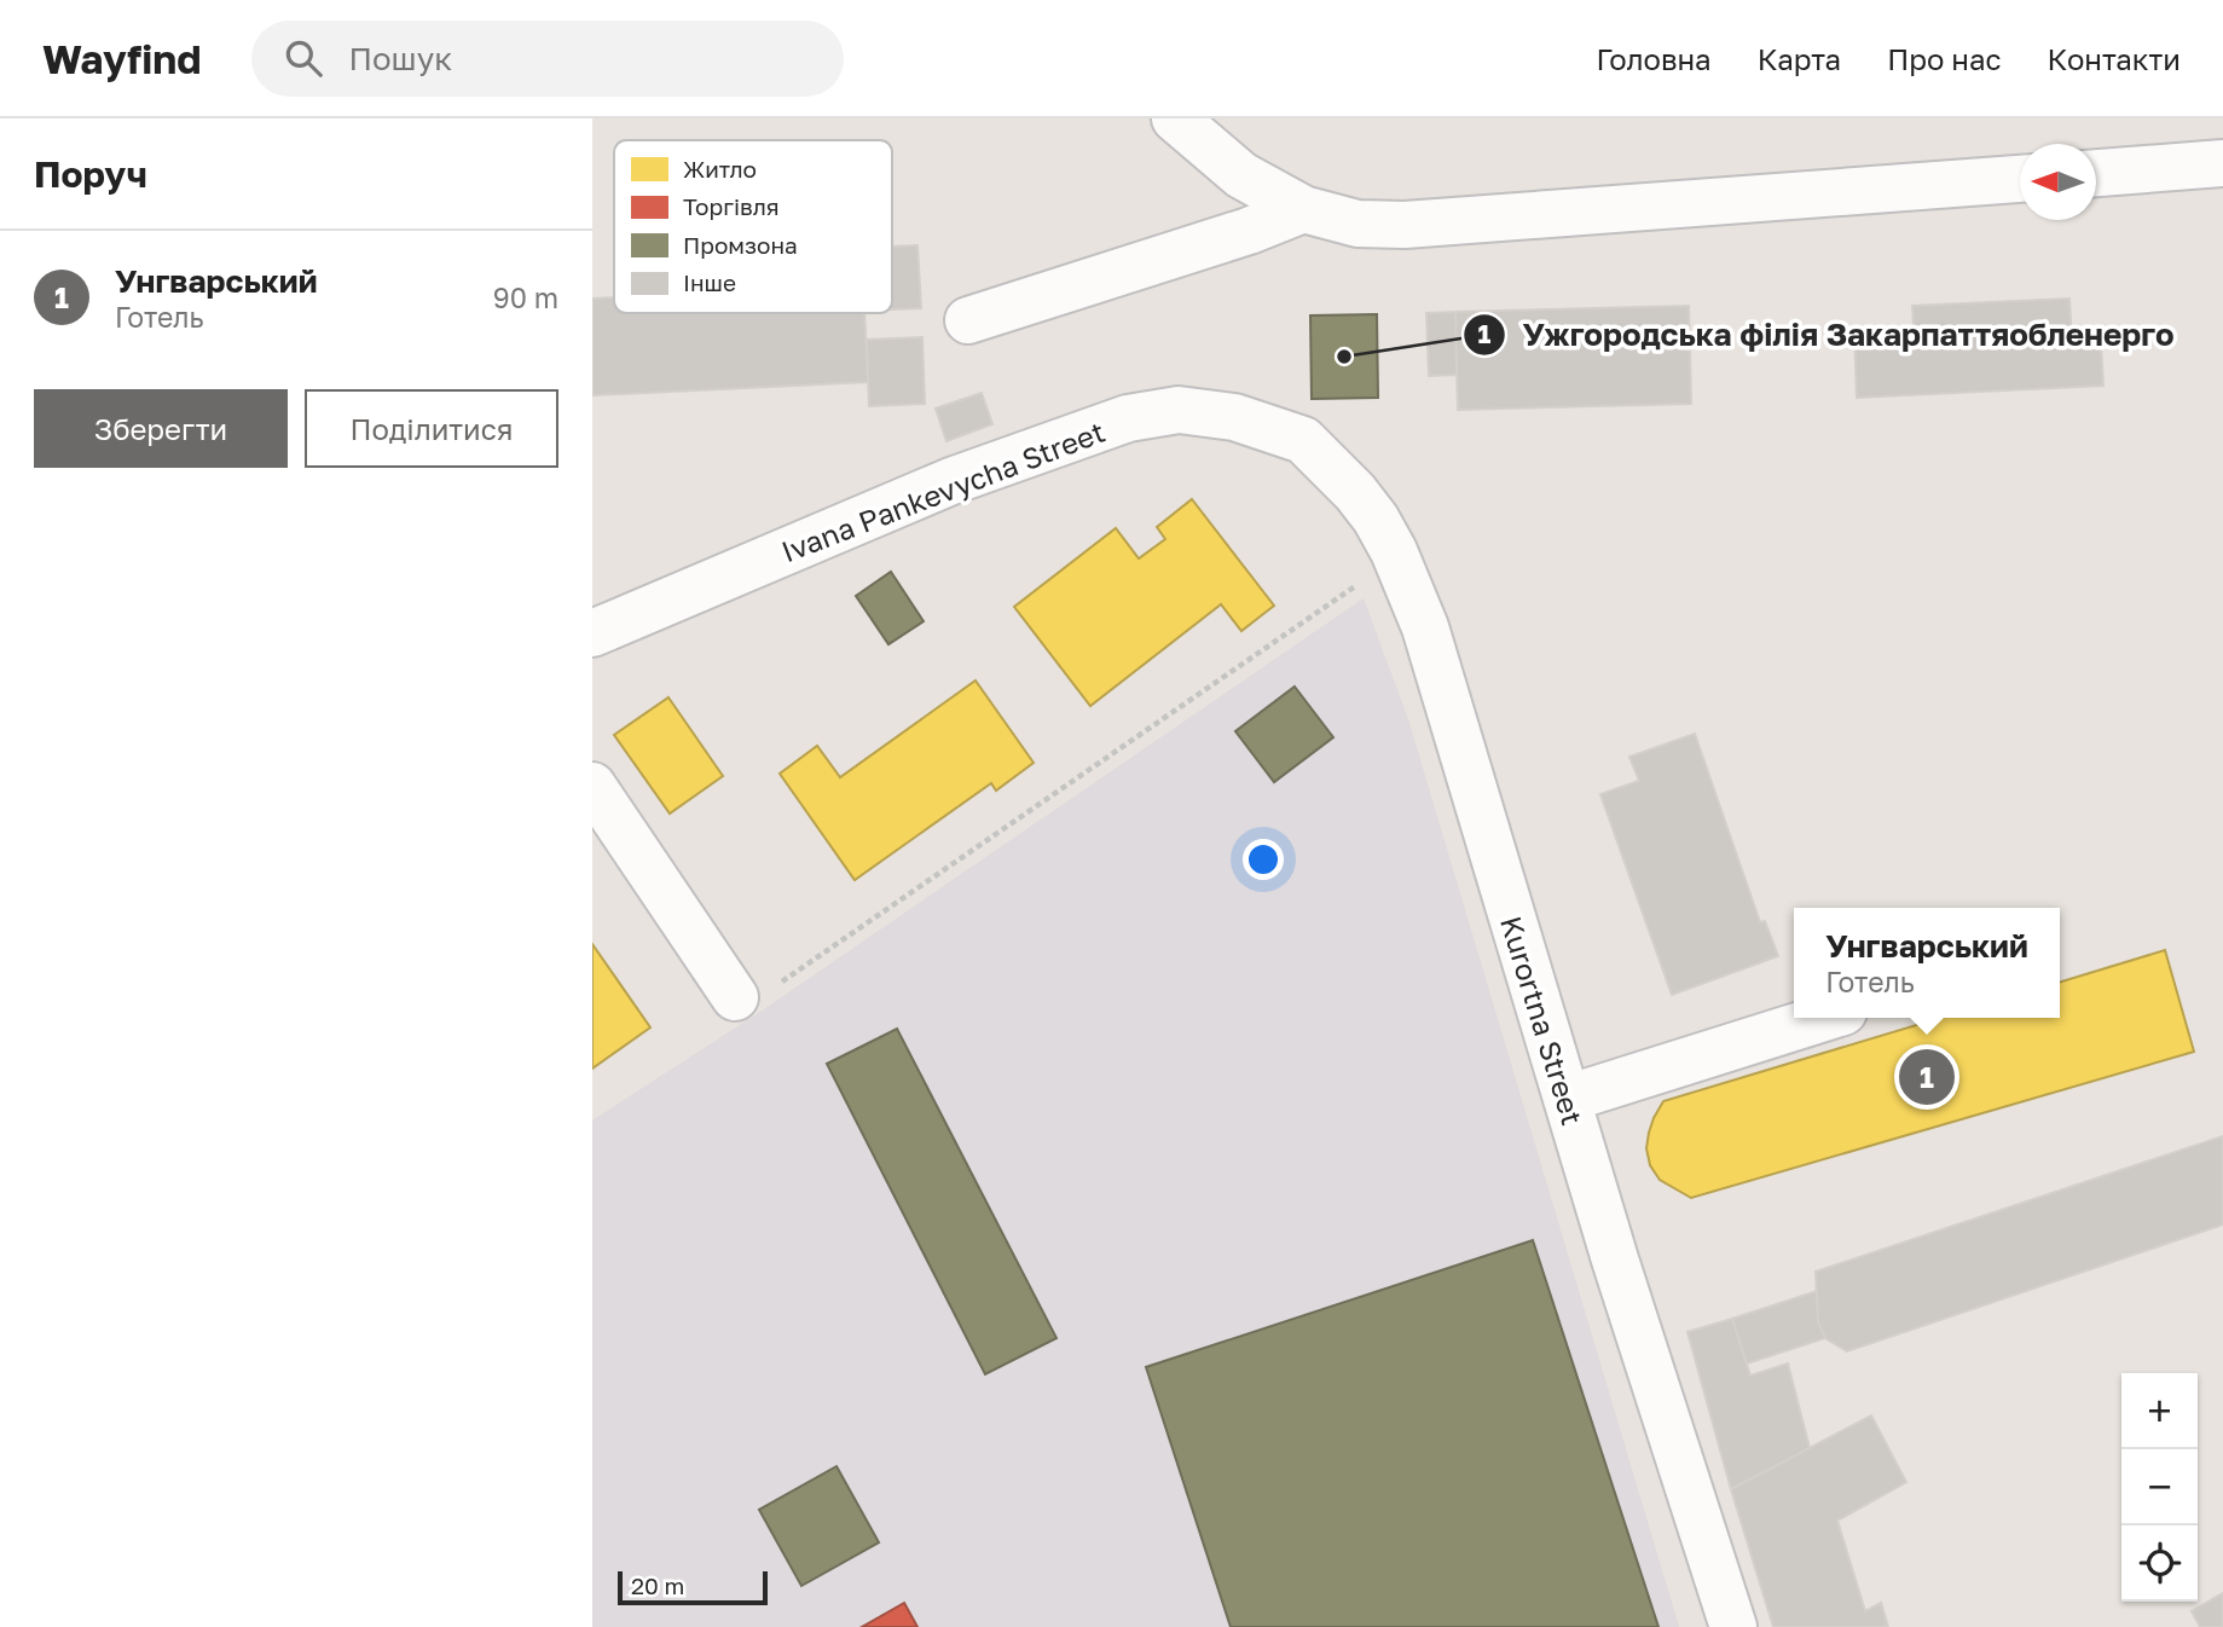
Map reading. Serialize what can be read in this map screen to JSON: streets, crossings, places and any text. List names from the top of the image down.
{
  "streets": {
    "street": ["Ivana Pankevycha Street", "Kurortna Street"]
  },
  "crossings": [
    ["Ivana Pankevycha Street", "Kurortna Street"]
  ],
  "places": ["Ужгородська філія Закарпаттяобленерго"],
  "legend": [
    "Житло",
    "Торгівля",
    "Промзона",
    "Інше"
  ],
  "scale_bar": "20 m",
  "north": "left",
  "page": {
    "header": "Wayfind",
    "search": "Пошук",
    "nav": [
      "Головна",
      "Карта",
      "Про нас",
      "Контакти"
    ],
    "heading": "Поруч",
    "list": [
      {
        "mark": "1",
        "name": "Унгварський",
        "note": "Готель",
        "value": "90 m"
      }
    ],
    "buttons": ["Зберегти", "Поділитися"],
    "popup": ["Унгварський", "Готель"],
    "pins": "1",
    "map_buttons": ["+", "−"],
    "scale": "20 m"
  }
}
